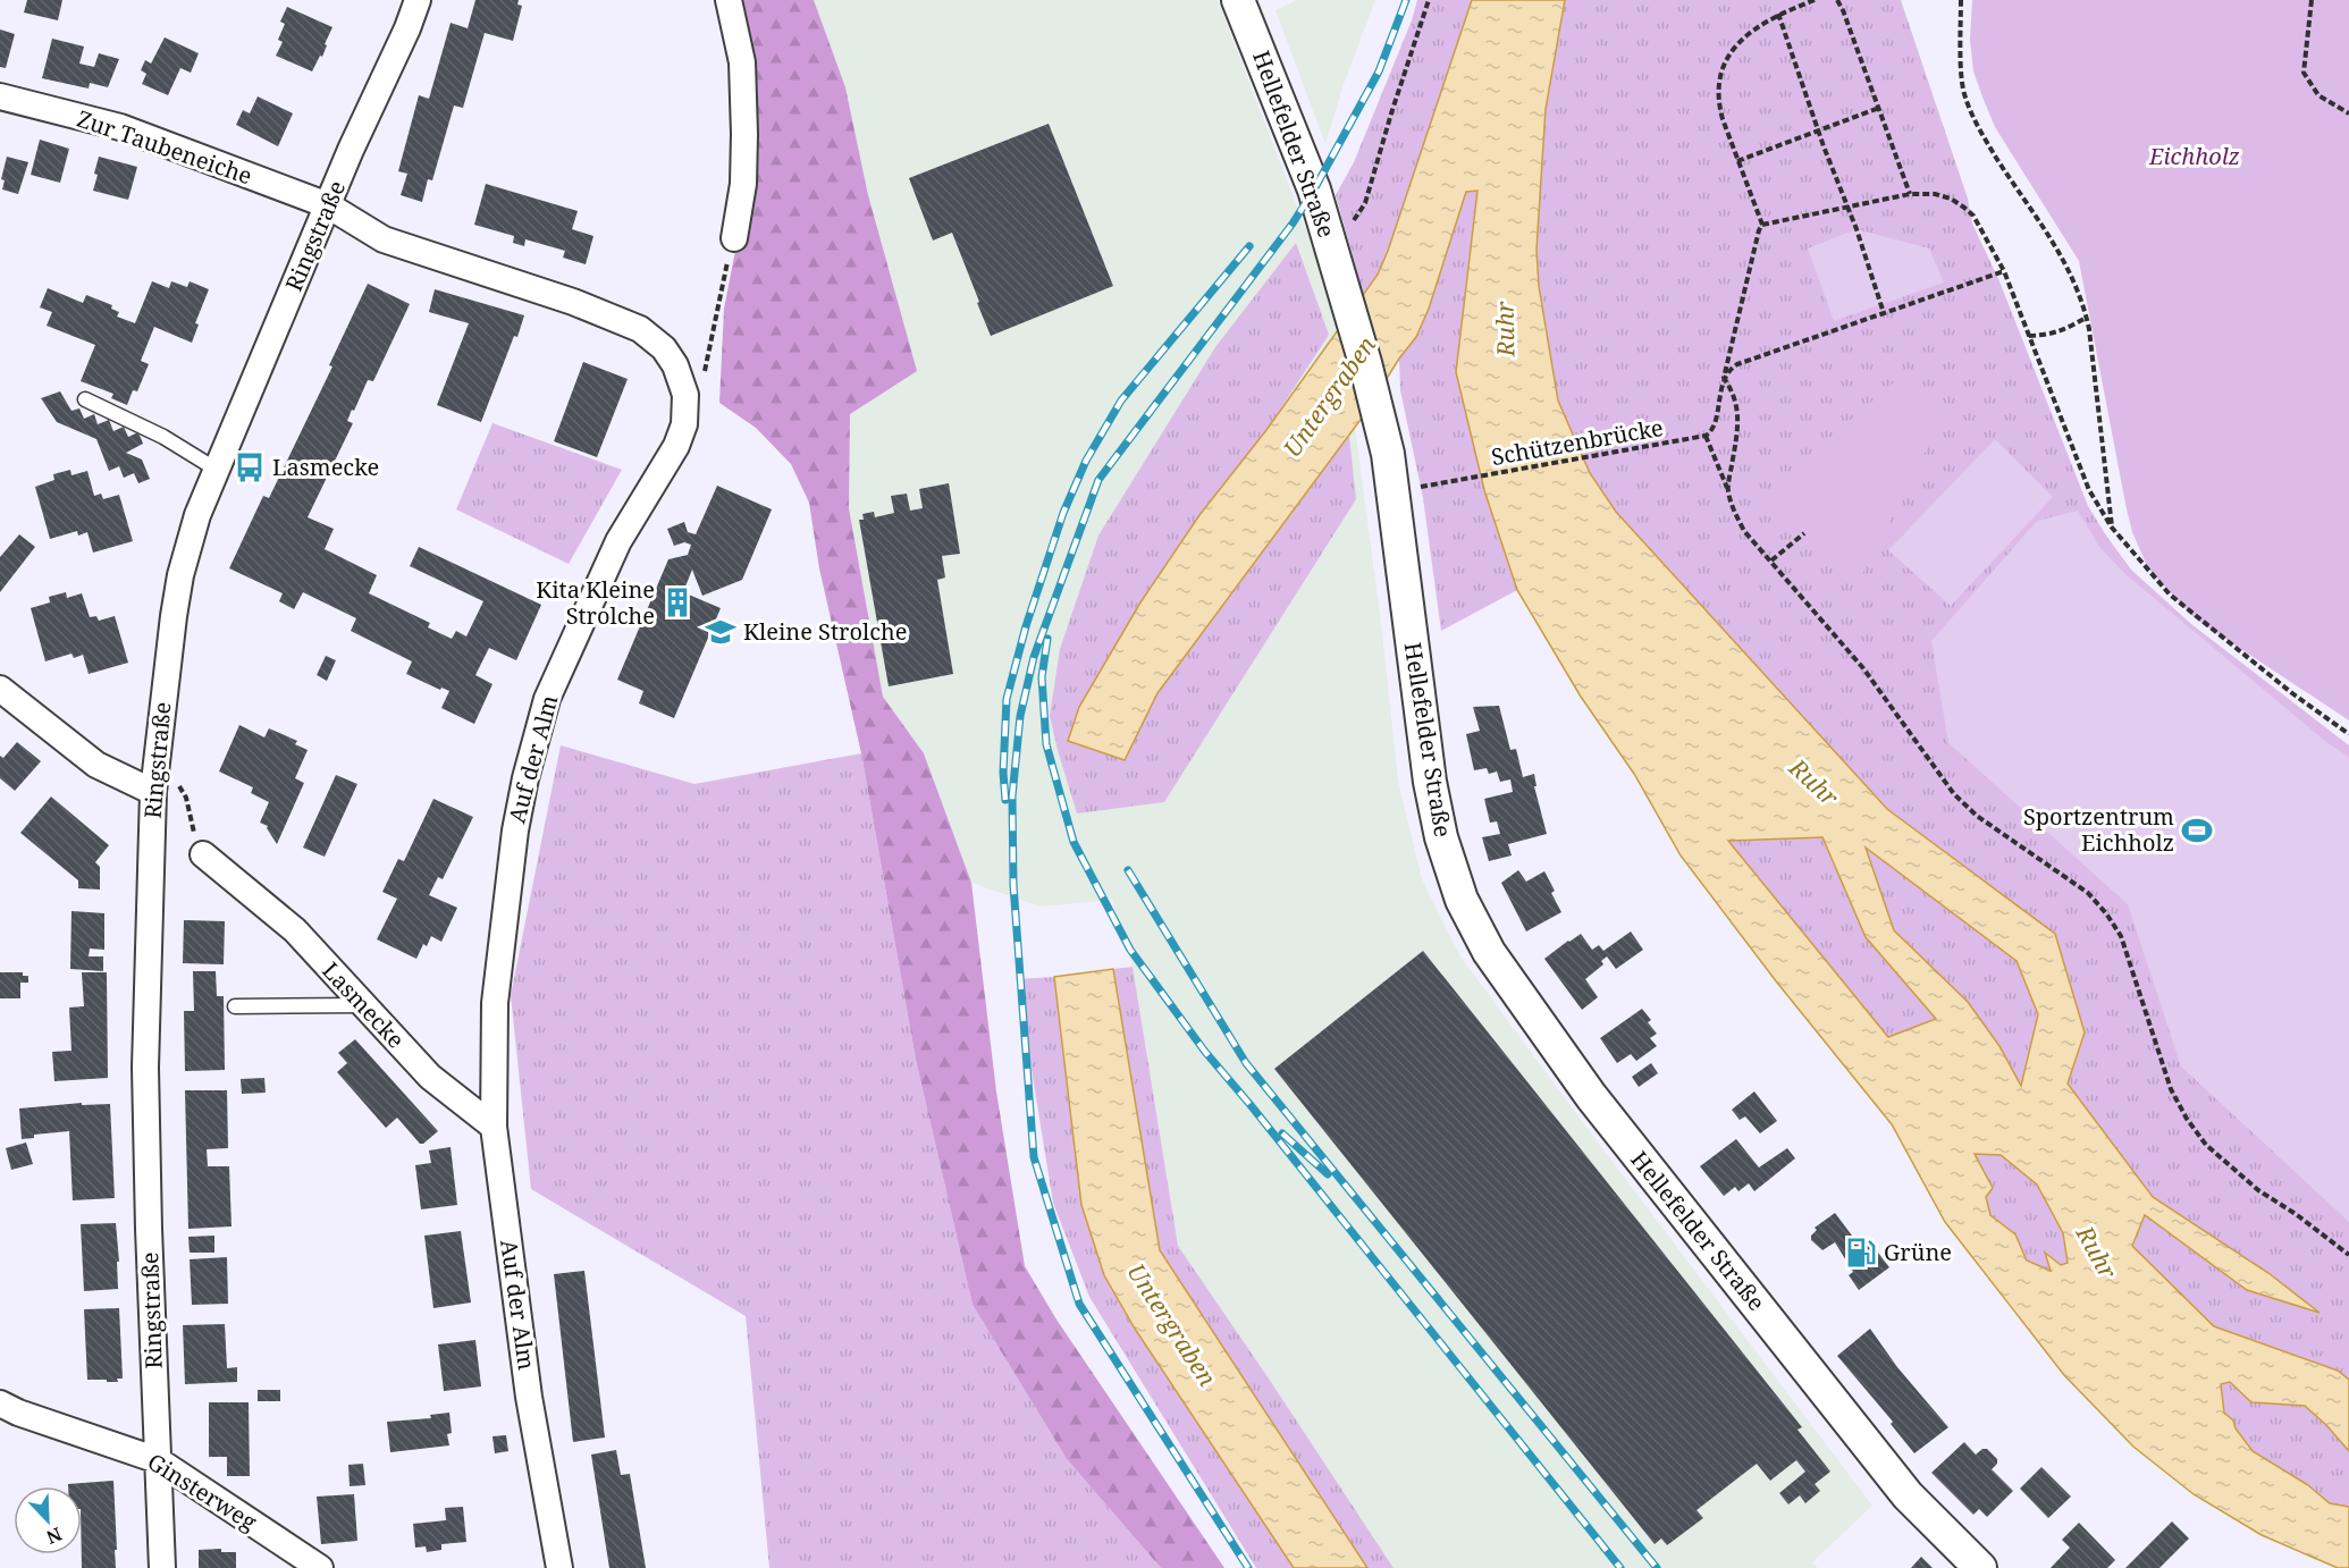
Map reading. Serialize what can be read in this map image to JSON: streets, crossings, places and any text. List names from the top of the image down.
{
  "streets": {
    "street": [
      "Hellefelder Straße",
      "Zur Taubeneiche",
      "Ringstraße",
      "Auf der Alm",
      "Lasmecke",
      "Ginsterweg"
    ],
    "path": ["Schützenbrücke"]
  },
  "crossings": [
    ["Hellefelder Straße", "Schützenbrücke"],
    ["Zur Taubeneiche", "Ringstraße"],
    ["Zur Taubeneiche", "Auf der Alm"],
    ["Ringstraße", "Auf der Alm"],
    ["Ringstraße", "Ginsterweg"],
    ["Auf der Alm", "Lasmecke"]
  ],
  "water": ["Ruhr", "Untergraben"],
  "parks": ["Eichholz"],
  "places": {
    "bus stop": ["Lasmecke"],
    "building": ["Kita Kleine Strolche"],
    "school or university": ["Kleine Strolche"],
    "sports": ["Sportzentrum Eichholz"],
    "fuel station": ["Grüne"]
  },
  "north": "bottom right"
}
